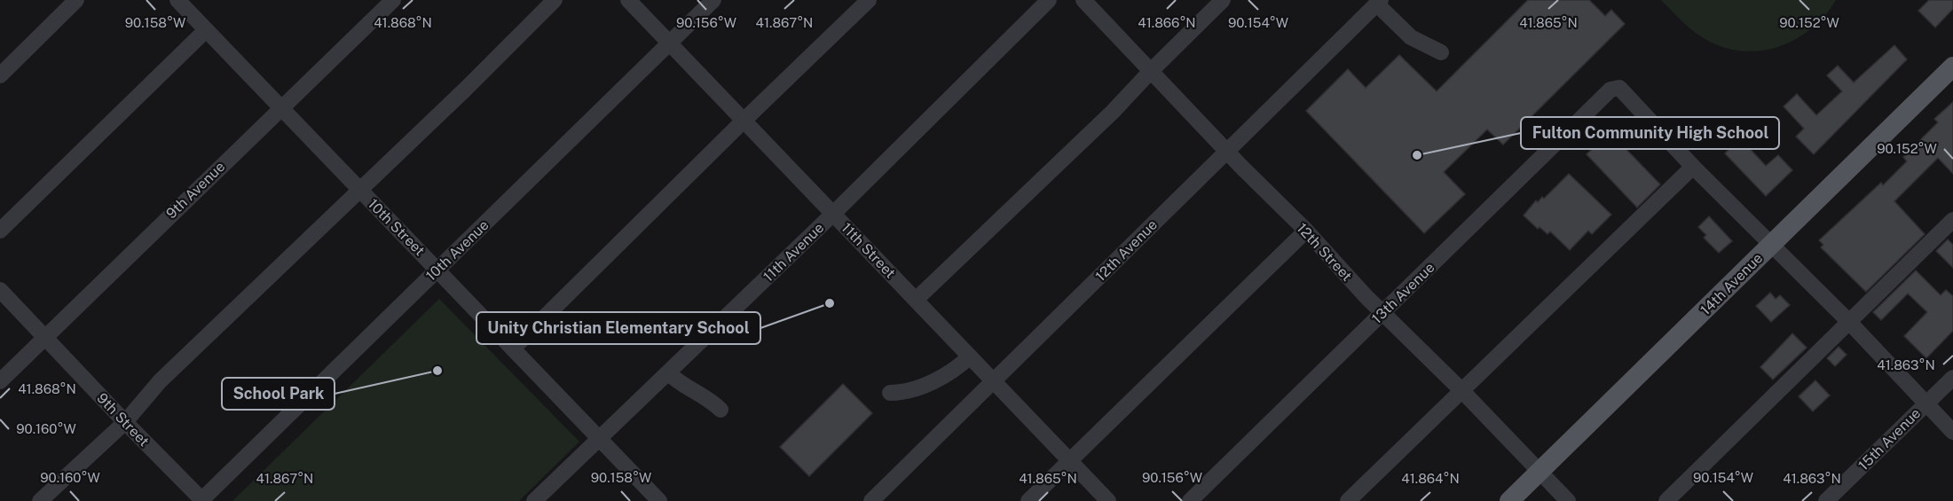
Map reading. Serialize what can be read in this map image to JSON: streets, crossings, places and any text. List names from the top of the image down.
{
  "streets": {
    "main road": ["14th Avenue"],
    "street": [
      "9th Avenue",
      "10th Street",
      "10th Avenue",
      "11th Street",
      "12th Avenue",
      "11th Avenue",
      "12th Street",
      "13th Avenue",
      "9th Street",
      "15th Avenue"
    ]
  },
  "crossings": [
    ["9th Avenue", "10th Street"],
    ["9th Avenue", "9th Street"],
    ["10th Street", "10th Avenue"],
    ["10th Street", "11th Avenue"],
    ["10th Avenue", "11th Street"],
    ["10th Avenue", "9th Street"],
    ["11th Street", "12th Avenue"],
    ["11th Street", "11th Avenue"],
    ["12th Avenue", "12th Street"],
    ["12th Street", "14th Avenue"],
    ["12th Street", "13th Avenue"]
  ],
  "places": ["Fulton Community High School", "Unity Christian Elementary School", "School Park"],
  "coordinates": [
    "41.868°N",
    "41.867°N",
    "41.866°N",
    "41.865°N",
    "90.158°W",
    "90.156°W",
    "90.154°W",
    "90.152°W",
    "41.863°N",
    "90.160°W",
    "41.864°N"
  ]
}
